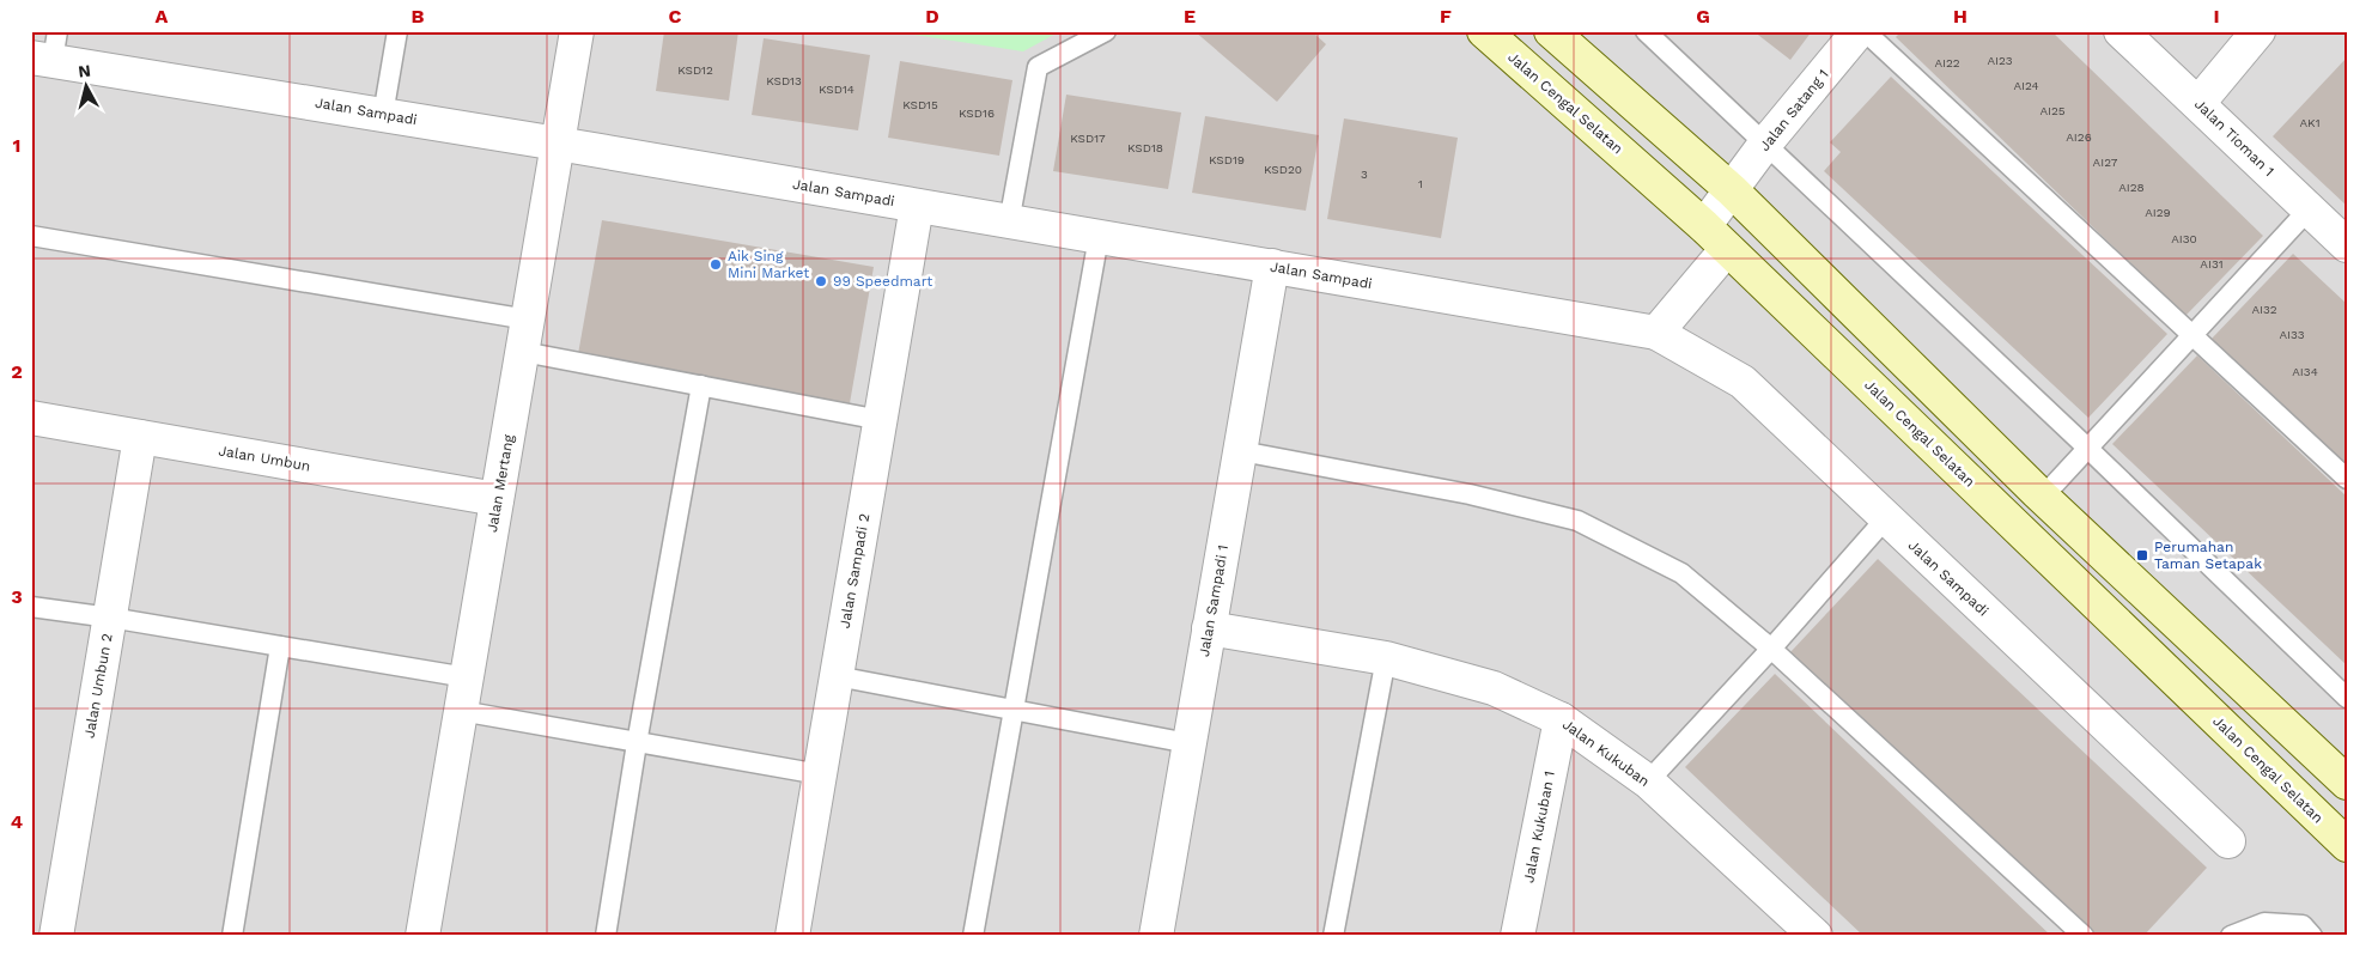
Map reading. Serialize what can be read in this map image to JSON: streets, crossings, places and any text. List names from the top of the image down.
{
  "streets": {
    "street": [
      "Jalan Cengal Selatan",
      "Jalan Satang 1",
      "Jalan Sampadi",
      "Jalan Tioman 1",
      "Jalan Umbun",
      "Jalan Mertang",
      "Jalan Sampadi 2",
      "Jalan Sampadi 1",
      "Jalan Umbun 2",
      "Jalan Kukuban",
      "Jalan Kukuban 1"
    ]
  },
  "crossings": [
    ["Jalan Cengal Selatan", "Jalan Satang 1"],
    ["Jalan Sampadi", "Jalan Mertang"],
    ["Jalan Sampadi", "Jalan Sampadi 2"],
    ["Jalan Sampadi", "Jalan Sampadi 1"],
    ["Jalan Umbun", "Jalan Mertang"],
    ["Jalan Umbun", "Jalan Umbun 2"],
    ["Jalan Sampadi 1", "Jalan Kukuban"],
    ["Jalan Kukuban", "Jalan Kukuban 1"]
  ],
  "places": {
    "other": ["Aik Sing Mini Market", "99 Speedmart"],
    "transit": ["Perumahan Taman Setapak"]
  },
  "house_numbers": [
    "AI23",
    "AI22",
    "KSD12",
    "KSD13",
    "AI24",
    "KSD14",
    "KSD15",
    "AI25",
    "KSD16",
    "AK1",
    "AI26",
    "KSD17",
    "KSD18",
    "KSD19",
    "AI27",
    "KSD20",
    "3",
    "1",
    "AI28",
    "AI29",
    "AI30",
    "AI31",
    "AI32",
    "AI33",
    "AI34"
  ],
  "north": "top",
  "grid": {
    "columns": [
      "A",
      "B",
      "C",
      "D",
      "E",
      "F",
      "G",
      "H",
      "I"
    ],
    "rows": [
      "1",
      "2",
      "3",
      "4"
    ]
  }
}
